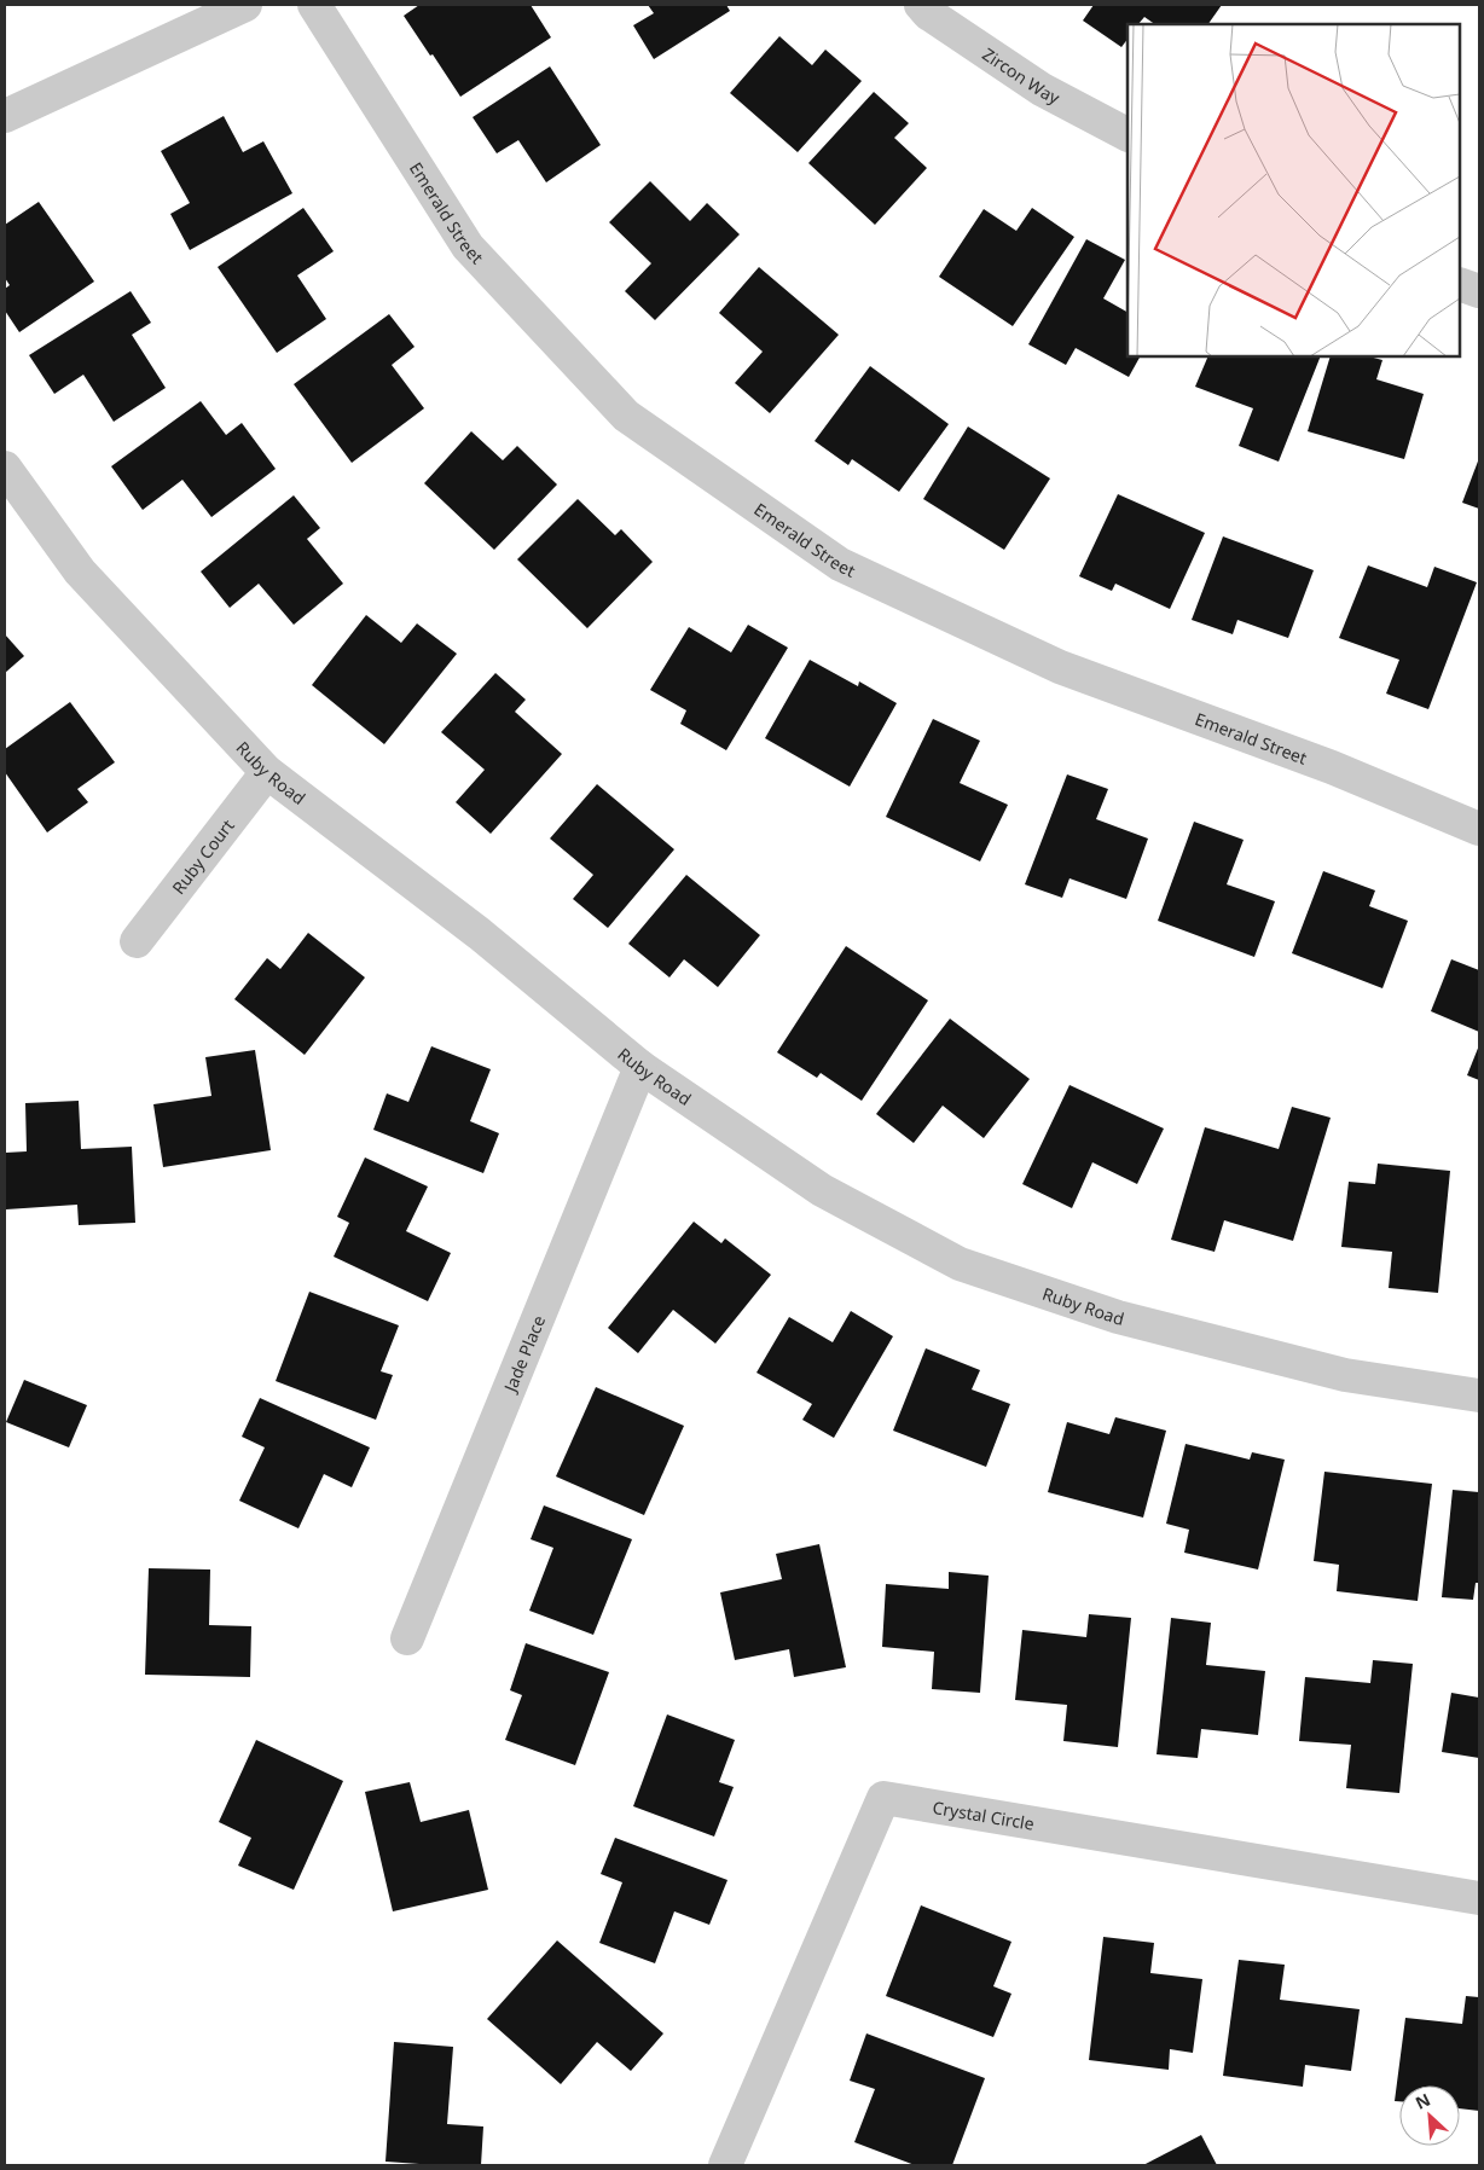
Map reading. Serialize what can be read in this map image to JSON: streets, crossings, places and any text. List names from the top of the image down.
{
  "streets": {
    "street": [
      "Zircon Way",
      "Emerald Street",
      "Ruby Road",
      "Ruby Court",
      "Jade Place",
      "Crystal Circle"
    ]
  },
  "crossings": [
    ["Ruby Road", "Ruby Court"],
    ["Ruby Road", "Jade Place"]
  ],
  "north": "top left"
}
